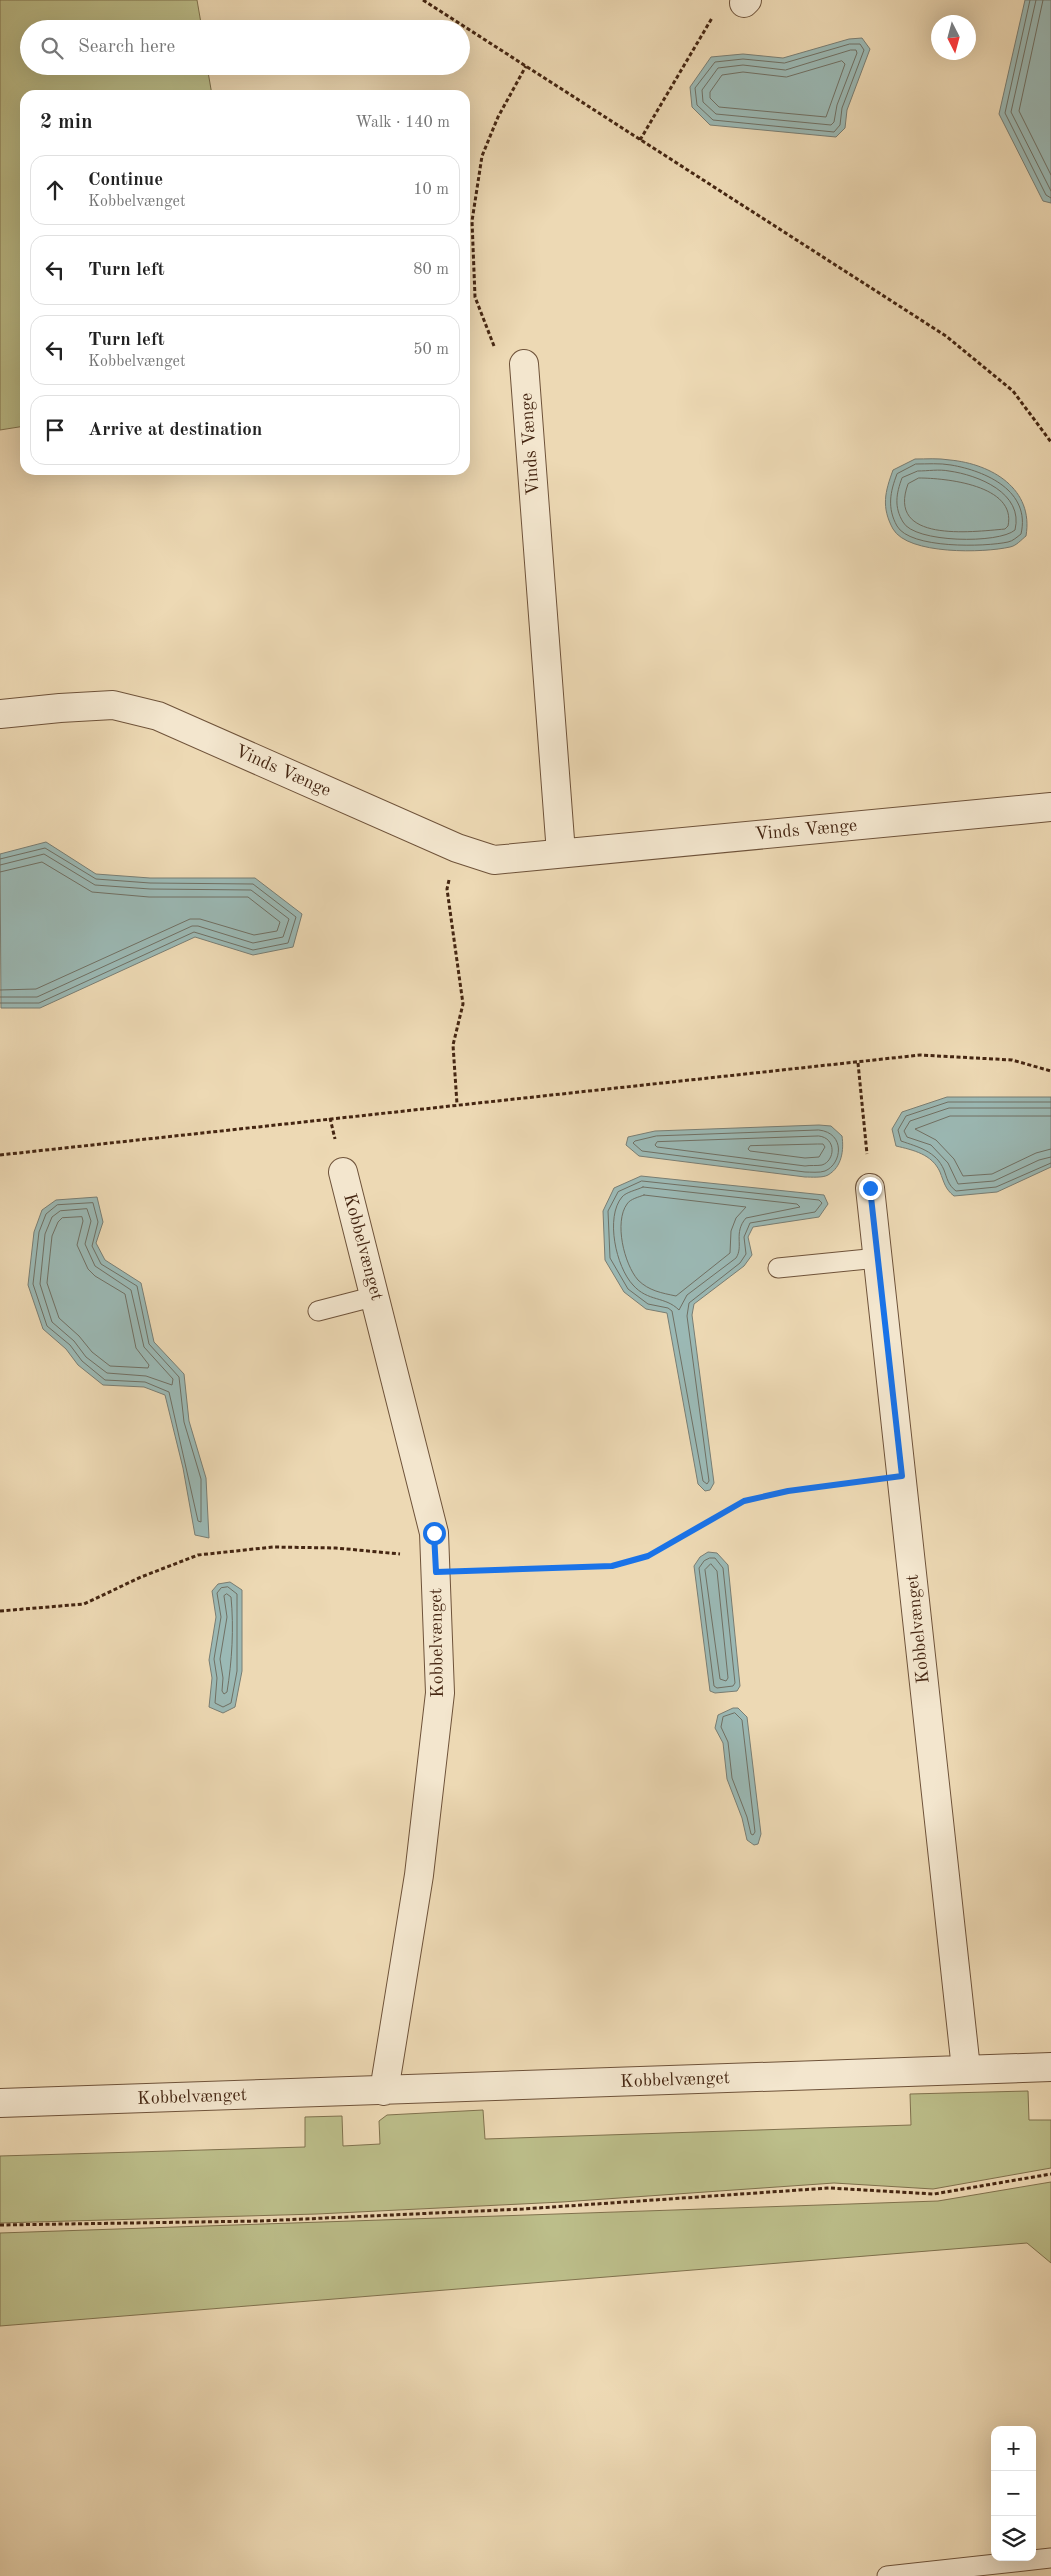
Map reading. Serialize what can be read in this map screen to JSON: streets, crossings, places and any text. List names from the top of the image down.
{
  "streets": {
    "street": ["Vinds Vænge", "Kobbelvænget"]
  },
  "north": "bottom",
  "page": {
    "search": "Search here",
    "heading": ["2 min", "Walk · 140 m"],
    "list": [
      ["Continue", "Kobbelvænget", "10 m"],
      ["Turn left", "80 m"],
      ["Turn left", "Kobbelvænget", "50 m"],
      "Arrive at destination"
    ],
    "map_buttons": ["+", "−"]
  }
}
